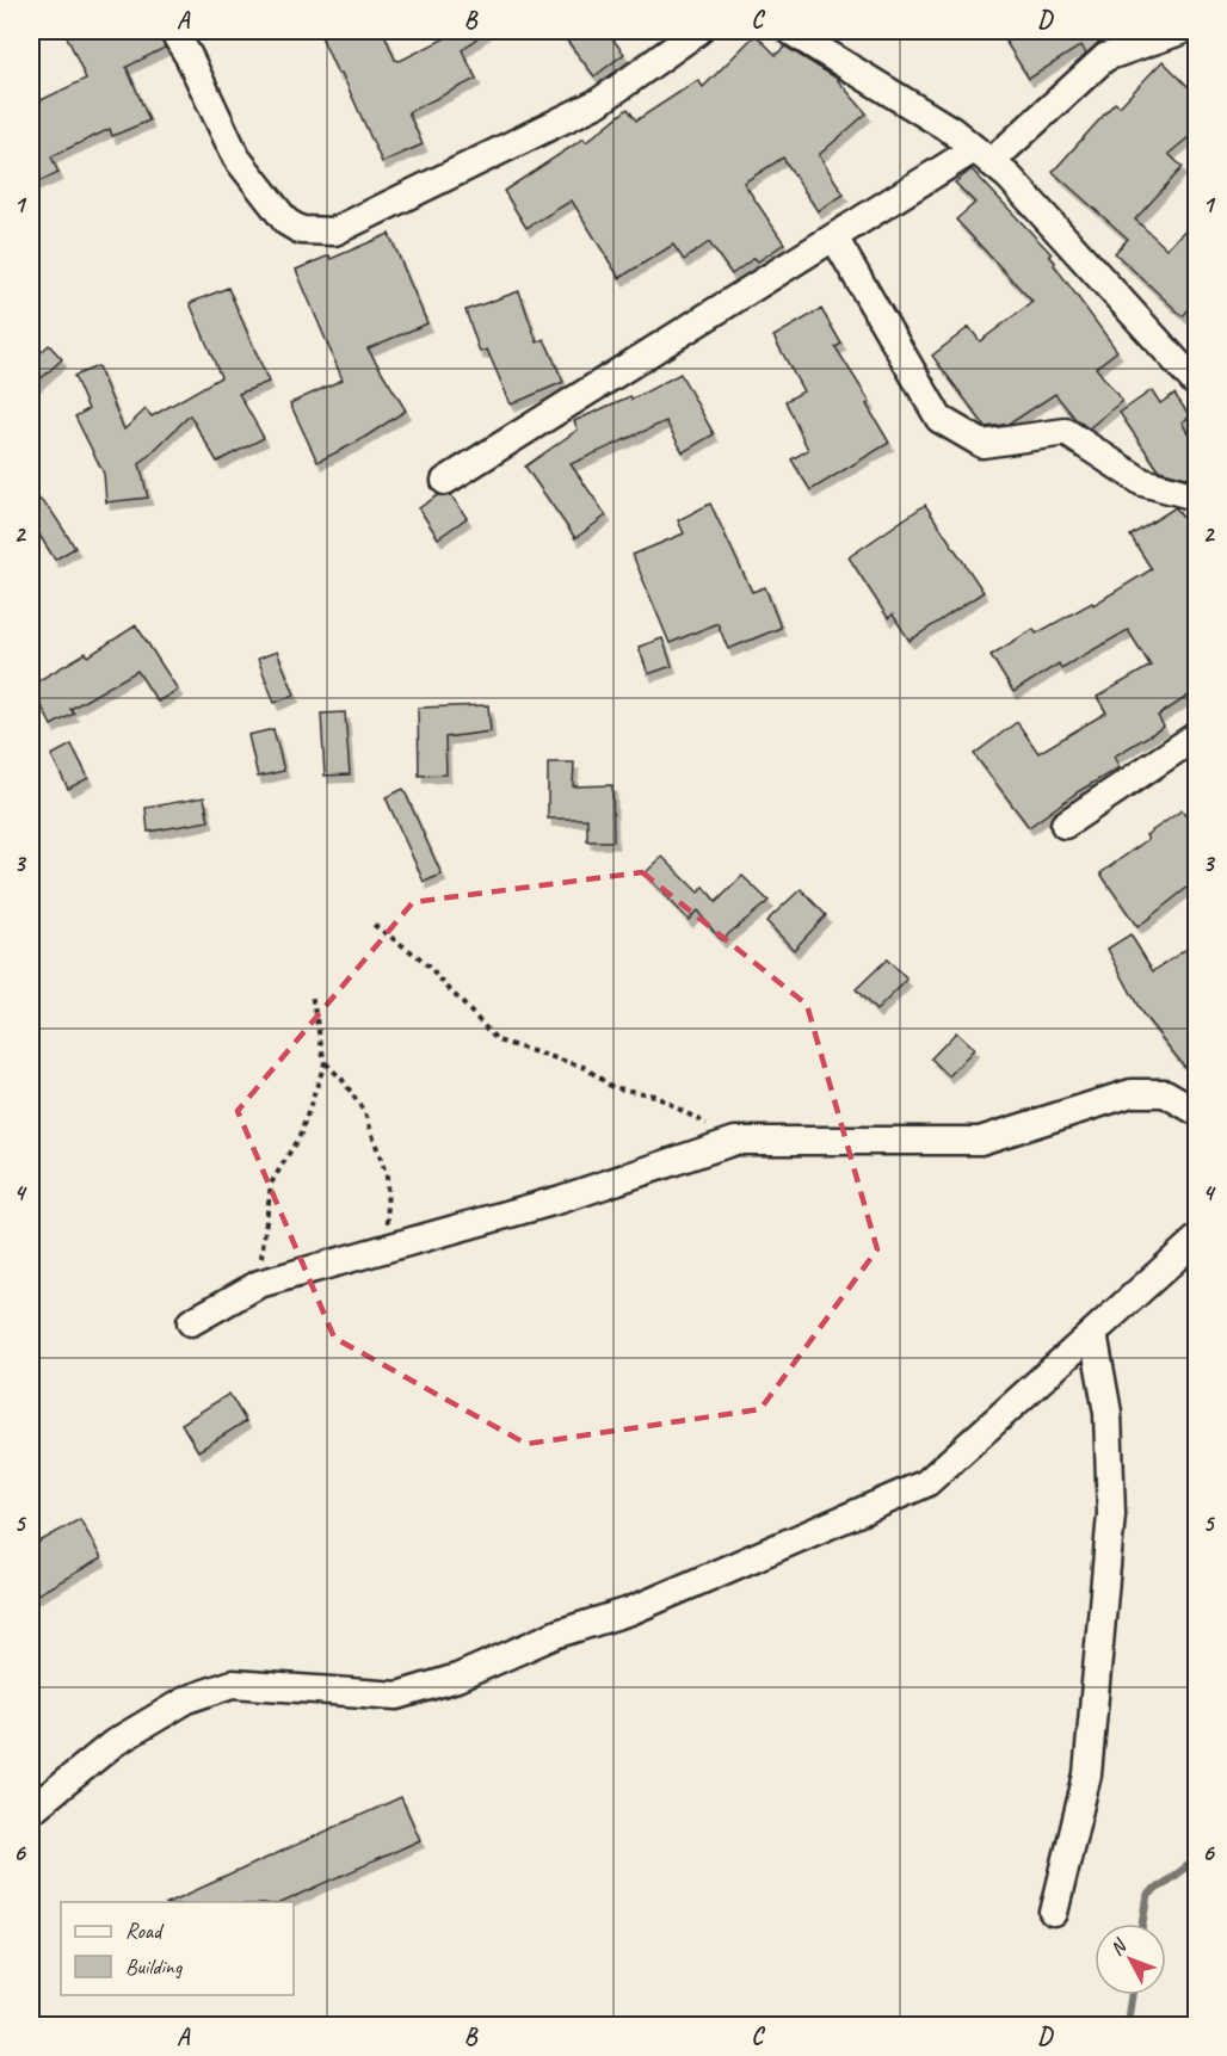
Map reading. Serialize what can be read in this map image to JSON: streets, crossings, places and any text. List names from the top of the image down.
{
  "legend": ["Road", "Building"],
  "north": "top left",
  "grid": {
    "columns": [
      "A",
      "B",
      "C",
      "D"
    ],
    "rows": [
      "1",
      "2",
      "3",
      "4",
      "5",
      "6"
    ]
  }
}
